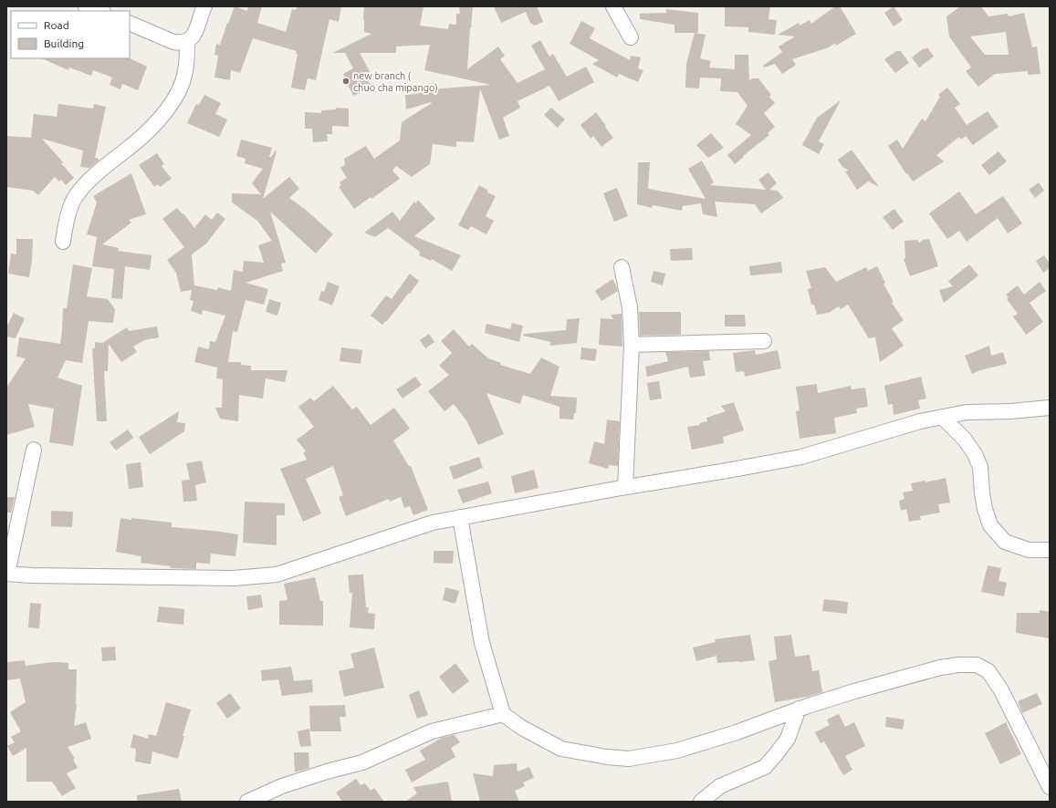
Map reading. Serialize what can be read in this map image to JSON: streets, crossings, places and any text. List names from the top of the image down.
{
  "places": ["new branch ( chuo cha mipango)"],
  "legend": ["Road", "Building"]
}
